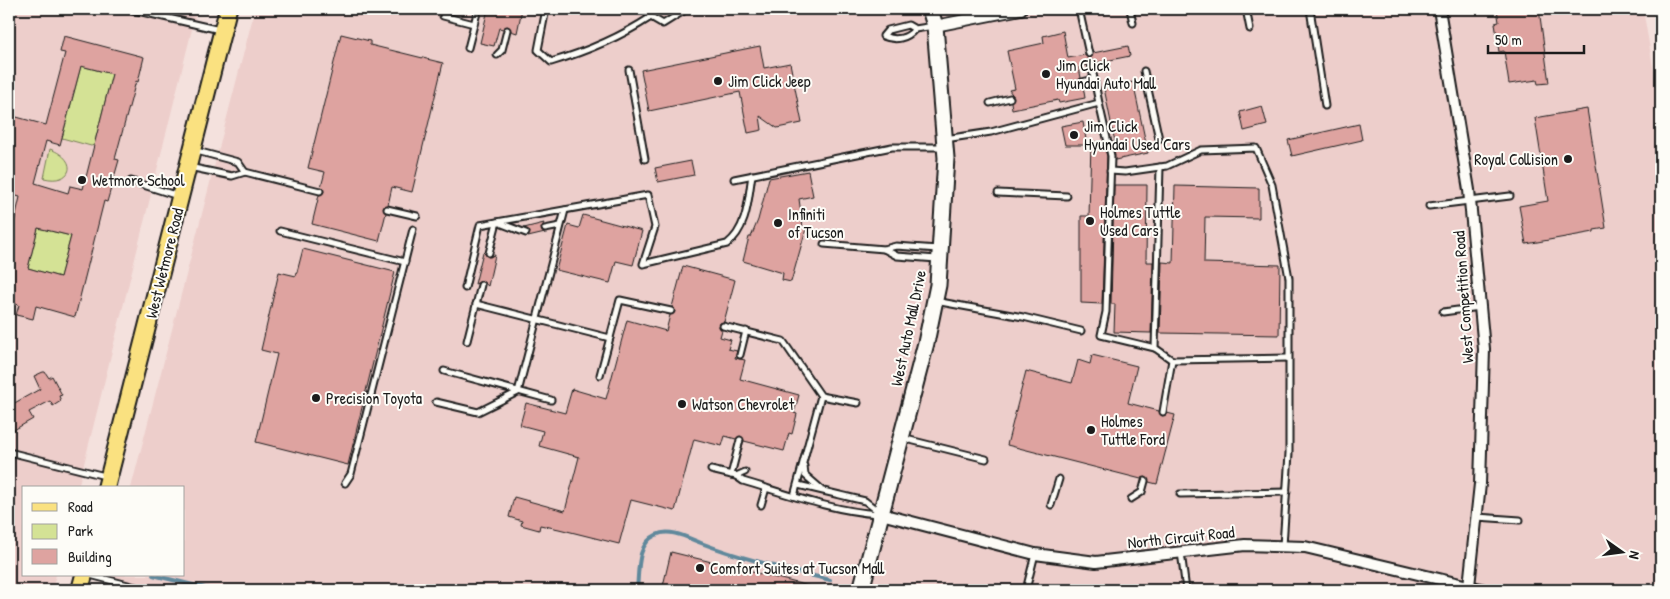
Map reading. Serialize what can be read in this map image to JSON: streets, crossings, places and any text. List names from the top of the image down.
{
  "streets": {
    "main road": ["West Wetmore Road"],
    "street": ["West Competition Road", "West Auto Mall Drive", "North Circuit Road"]
  },
  "crossings": [
    ["West Competition Road", "North Circuit Road"],
    ["West Auto Mall Drive", "North Circuit Road"]
  ],
  "places": [
    "Jim Click Hyundai Auto Mall",
    "Jim Click Jeep",
    "Jim Click Hyundai Used Cars",
    "Royal Collision",
    "Wetmore School",
    "Holmes Tuttle Used Cars",
    "Infiniti of Tucson",
    "Precision Toyota",
    "Watson Chevrolet",
    "Holmes Tuttle Ford",
    "Comfort Suites at Tucson Mall"
  ],
  "legend": ["Road", "Park", "Building"],
  "scale_bar": "50 m",
  "north": "right"
}
